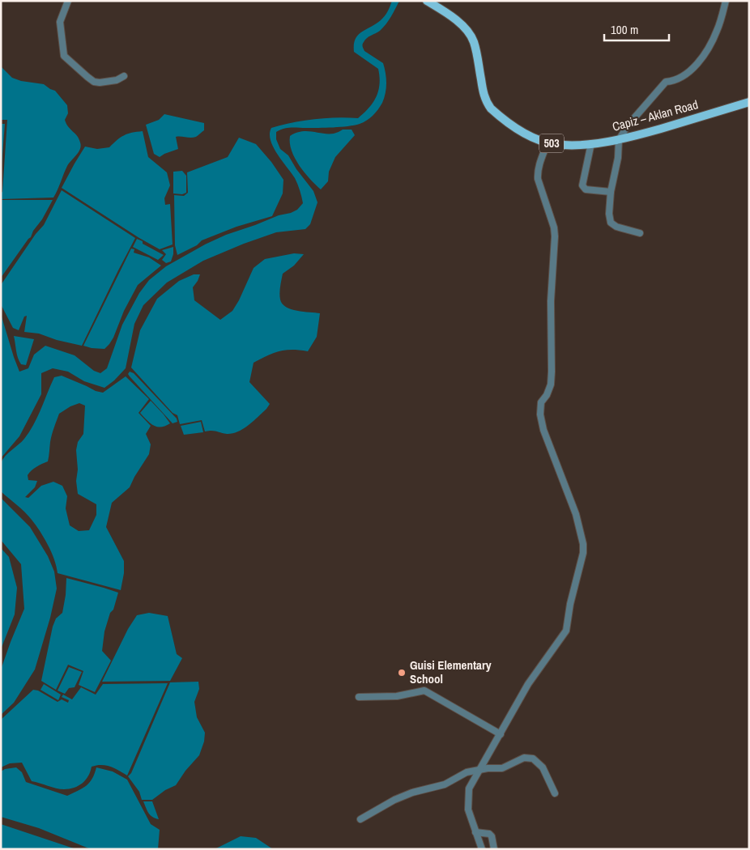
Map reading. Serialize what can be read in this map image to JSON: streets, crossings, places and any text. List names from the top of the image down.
{
  "streets": {
    "main road": ["Capiz – Aklan Road", "503"]
  },
  "places": ["Guisi Elementary School"],
  "scale_bar": "100 m"
}
